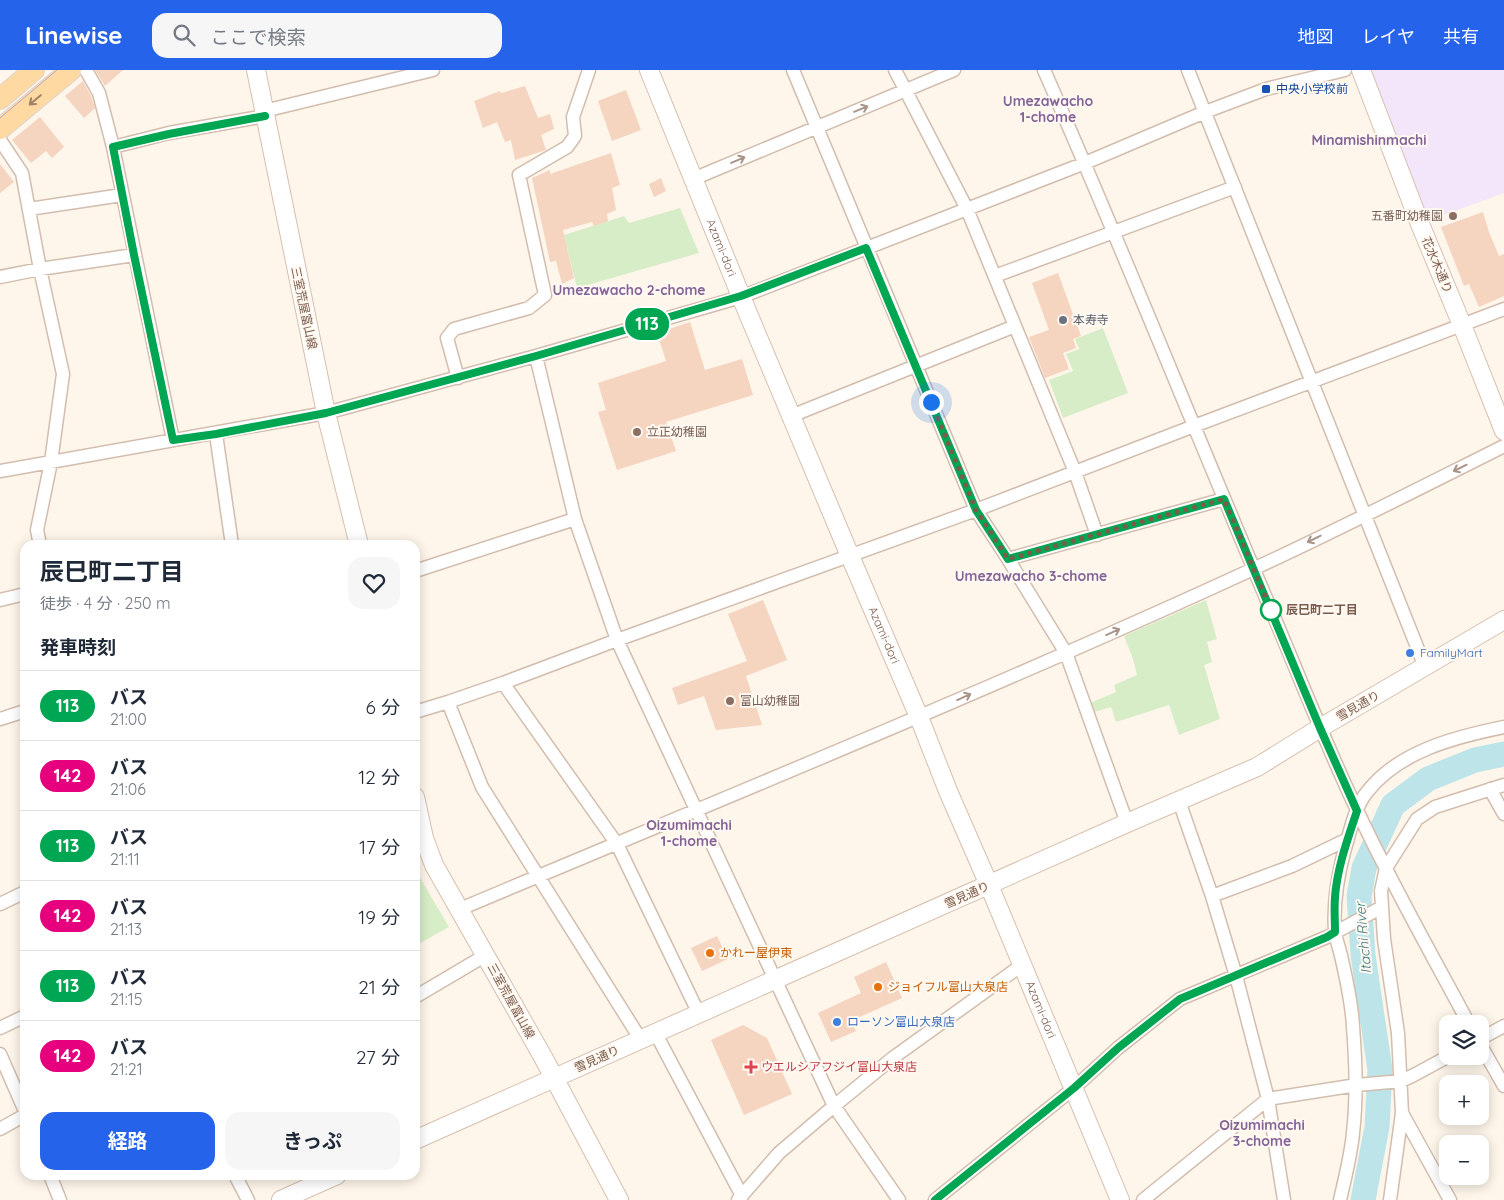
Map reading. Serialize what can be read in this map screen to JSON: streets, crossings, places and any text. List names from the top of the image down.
{
  "streets": {
    "street": [
      "Azami-dori",
      "花水木通り",
      "三室荒屋富山線",
      "雪見通り"
    ]
  },
  "crossings": [
    ["Azami-dori", "雪見通り"],
    ["三室荒屋富山線", "雪見通り"]
  ],
  "districts": [
    "Umezawacho 1-chome",
    "Minamishinmachi",
    "Umezawacho 2-chome",
    "Umezawacho 3-chome",
    "Oizumimachi 1-chome",
    "Oizumimachi 3-chome"
  ],
  "water": ["Itachi River"],
  "places": {
    "transit": ["中央小学校前"],
    "other": [
      "五番町幼稚園",
      "本寿寺",
      "立正幼稚園",
      "辰巳町二丁目",
      "FamilyMart",
      "富山幼稚園",
      "かれー屋伊東",
      "ジョイフル富山大泉店",
      "ローソン富山大泉店"
    ],
    "health": ["ウエルシアフジイ富山大泉店"]
  },
  "lines": ["bus line 113"],
  "page": {
    "header": "Linewise",
    "search": "ここで検索",
    "nav": ["地図", "レイヤ", "共有"],
    "on_map": "113",
    "heading": [
      ["辰巳町二丁目", "徒歩 · 4 分 · 250 m"],
      "発車時刻"
    ],
    "list": [
      {
        "mark": "113",
        "name": "バス",
        "note": "21:00",
        "value": "6 分"
      },
      {
        "mark": "142",
        "name": "バス",
        "note": "21:06",
        "value": "12 分"
      },
      {
        "mark": "113",
        "name": "バス",
        "note": "21:11",
        "value": "17 分"
      },
      {
        "mark": "142",
        "name": "バス",
        "note": "21:13",
        "value": "19 分"
      },
      {
        "mark": "113",
        "name": "バス",
        "note": "21:15",
        "value": "21 分"
      },
      {
        "mark": "142",
        "name": "バス",
        "note": "21:21",
        "value": "27 分"
      }
    ],
    "map_buttons": ["+", "−"],
    "buttons": ["経路", "きっぷ"]
  }
}
